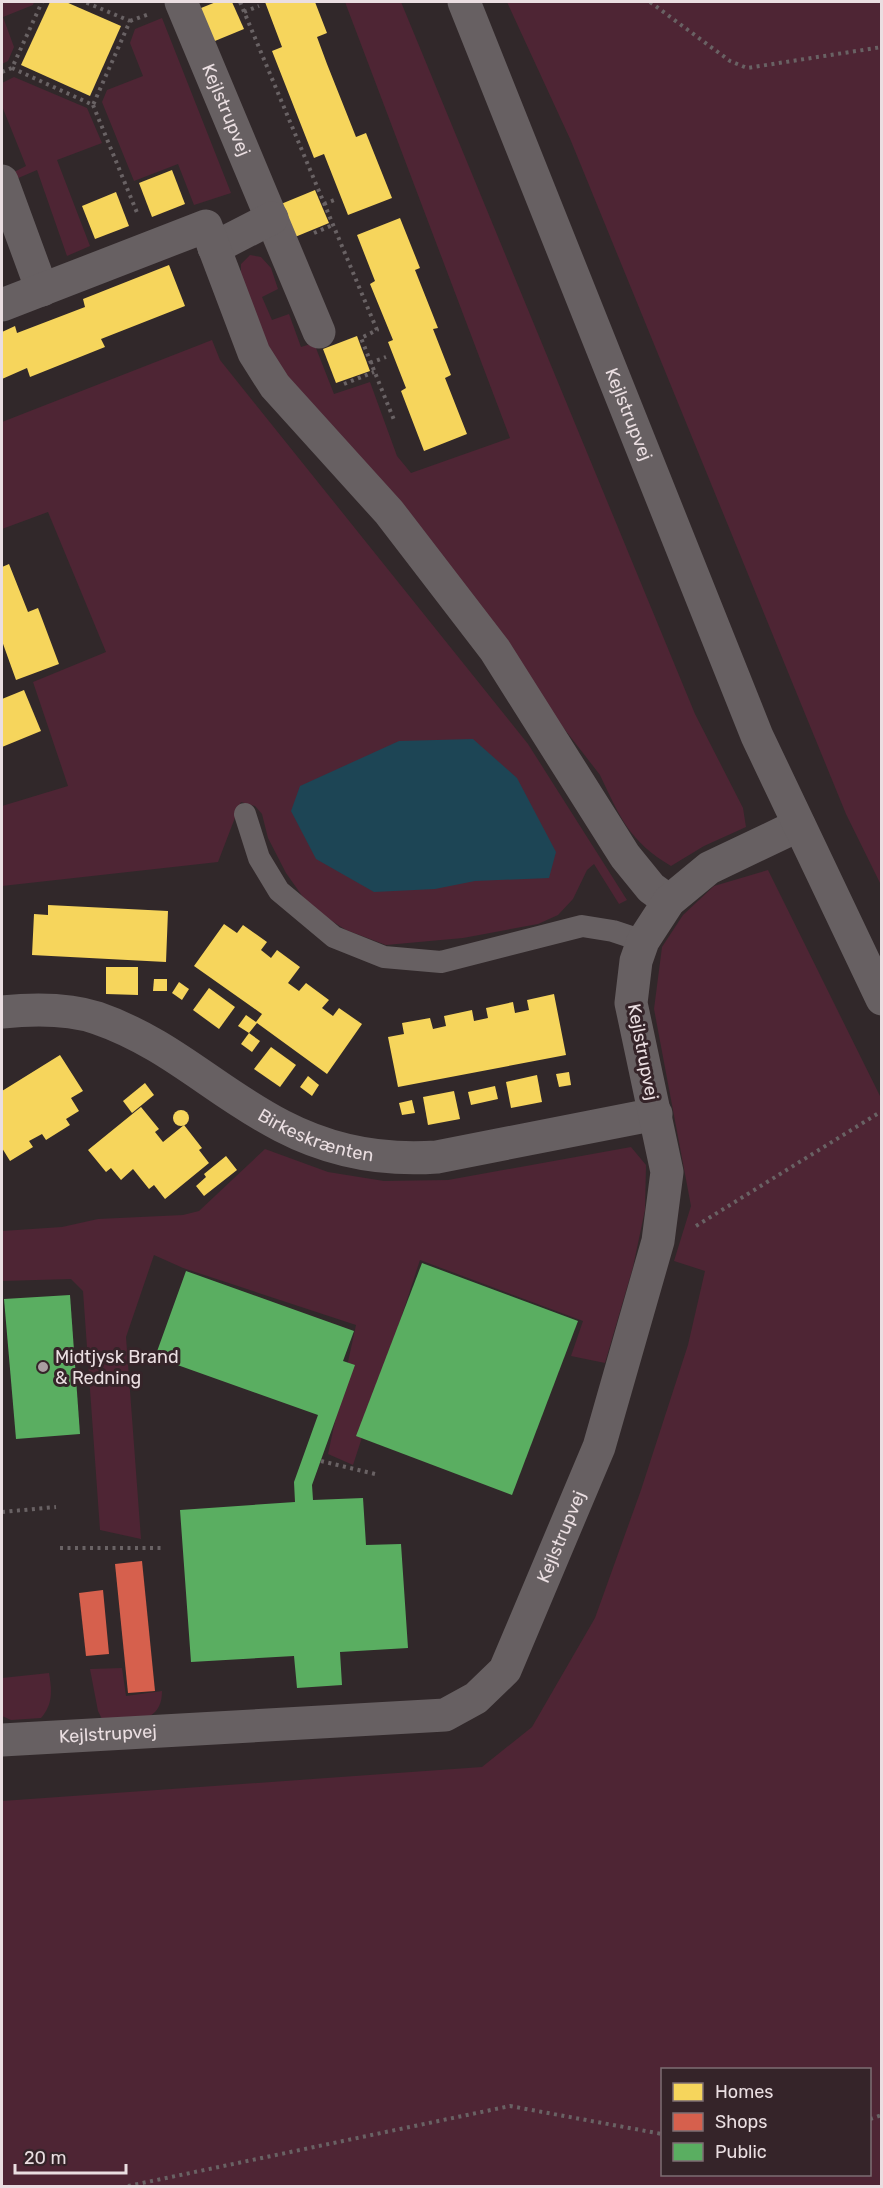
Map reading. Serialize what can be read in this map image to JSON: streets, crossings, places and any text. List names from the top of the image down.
{
  "streets": {
    "street": ["Kejlstrupvej", "Birkeskrænten"]
  },
  "crossings": [
    ["Kejlstrupvej", "Birkeskrænten"]
  ],
  "places": ["Midtjysk Brand & Redning"],
  "legend": ["Homes", "Shops", "Public"],
  "scale_bar": "20 m"
}
